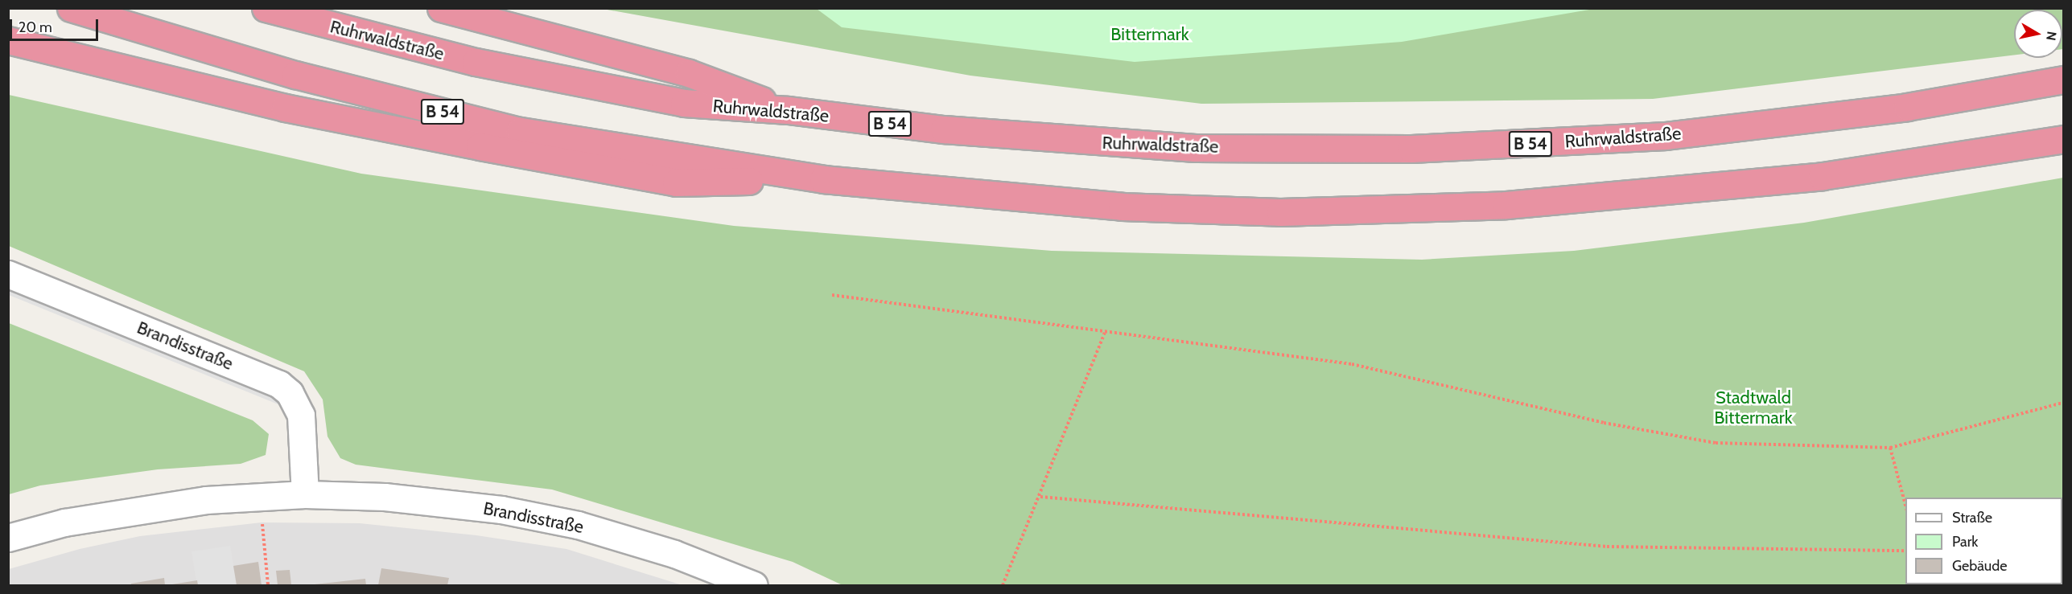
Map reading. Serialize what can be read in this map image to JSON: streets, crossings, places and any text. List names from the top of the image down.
{
  "streets": {
    "highway": ["Ruhrwaldstraße", "B 54"],
    "street": ["Brandisstraße"]
  },
  "parks": ["Bittermark", "Stadtwald Bittermark"],
  "legend": ["Straße", "Park", "Gebäude"],
  "scale_bar": "20 m",
  "north": "right"
}
